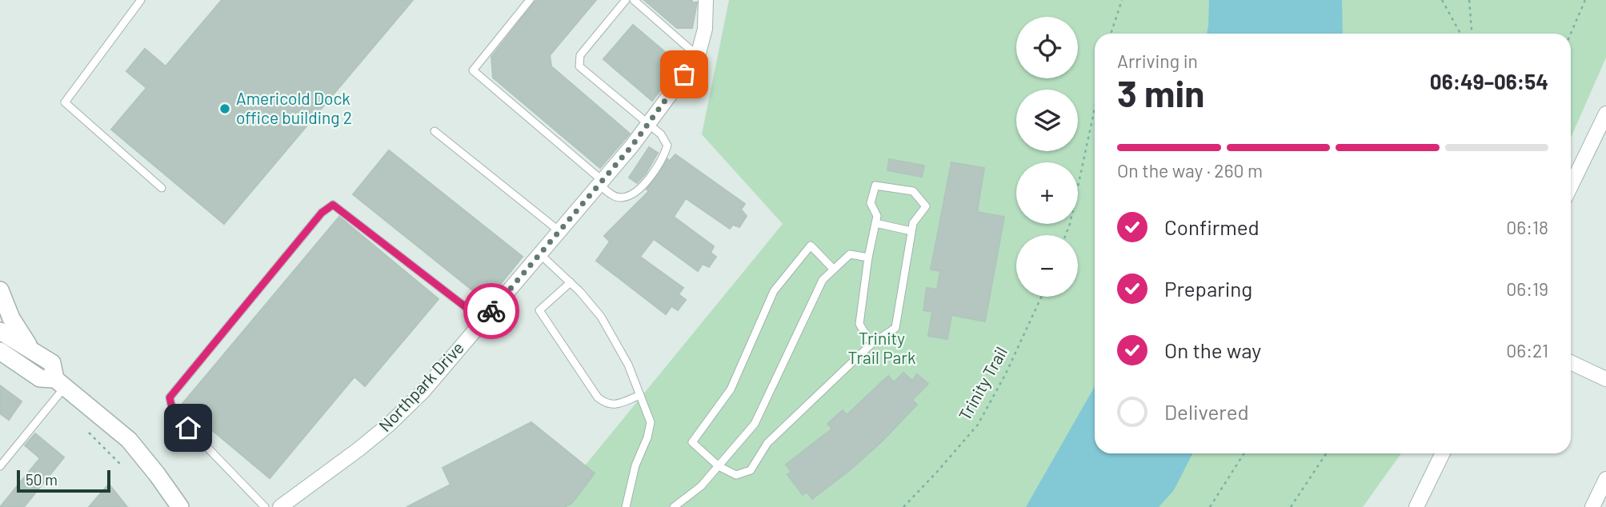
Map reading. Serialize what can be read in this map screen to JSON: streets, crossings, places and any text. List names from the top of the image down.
{
  "streets": {
    "street": ["Northpark Drive"],
    "path": ["Trinity Trail"]
  },
  "parks": ["Trinity Trail Park"],
  "places": ["Americold Dock office building 2"],
  "scale_bar": "50 m",
  "page": {
    "map_buttons": ["+", "−"],
    "heading": ["3 min", "Arriving in", "06:49–06:54"],
    "bar": "On the way · 260 m",
    "list": [
      ["Confirmed", "06:18"],
      ["Preparing", "06:19"],
      ["On the way", "06:21"],
      "Delivered"
    ],
    "scale": "50 m"
  }
}
